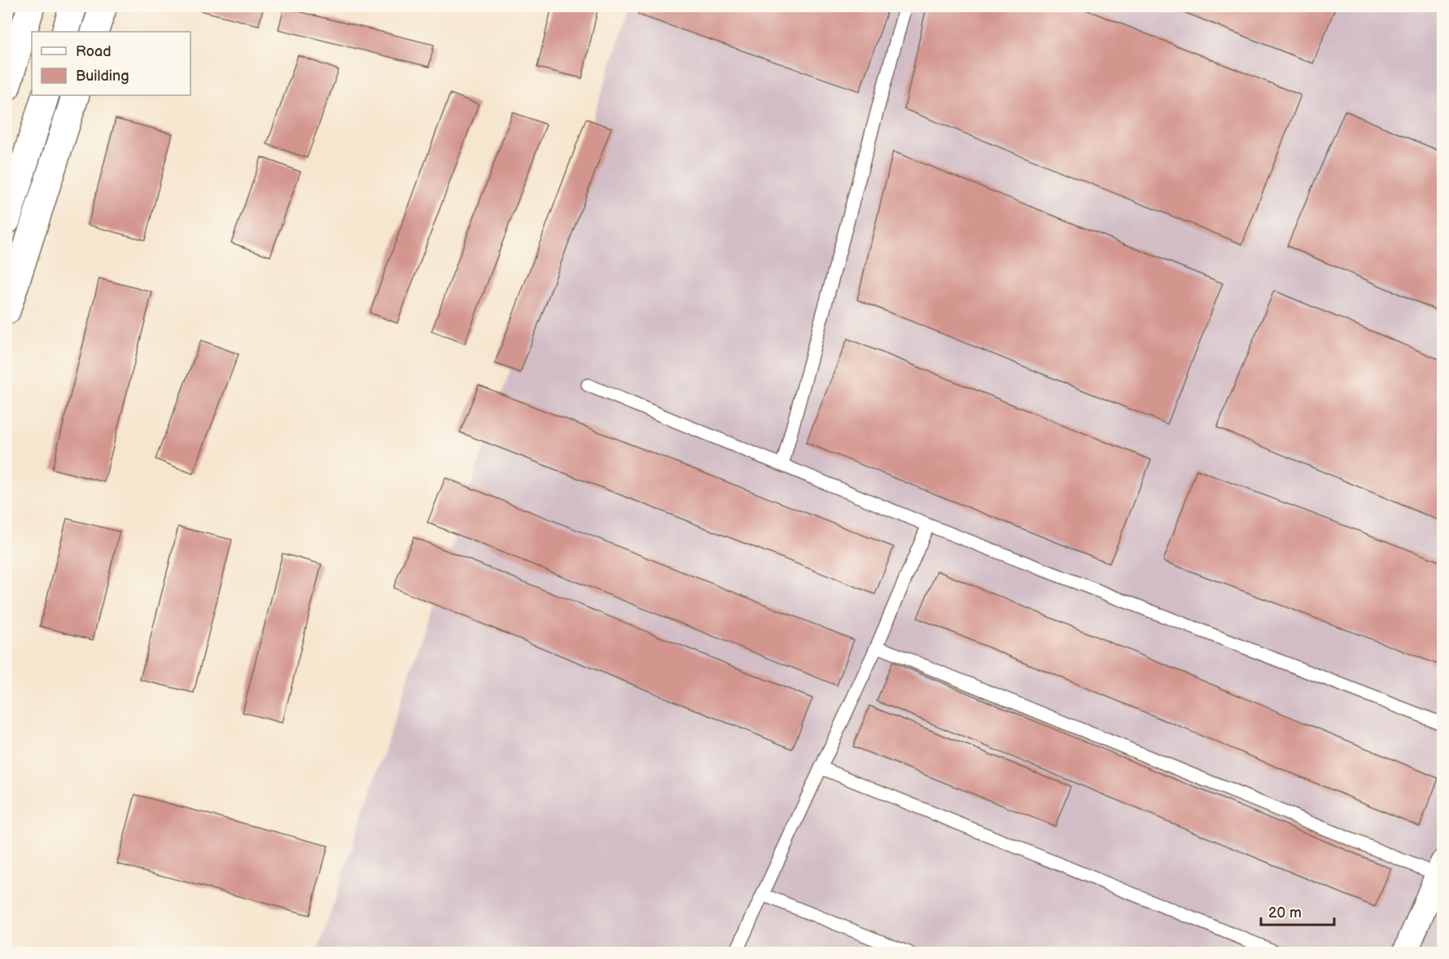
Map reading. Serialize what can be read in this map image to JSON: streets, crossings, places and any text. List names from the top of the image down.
{
  "legend": ["Road", "Building"],
  "scale_bar": "20 m"
}
